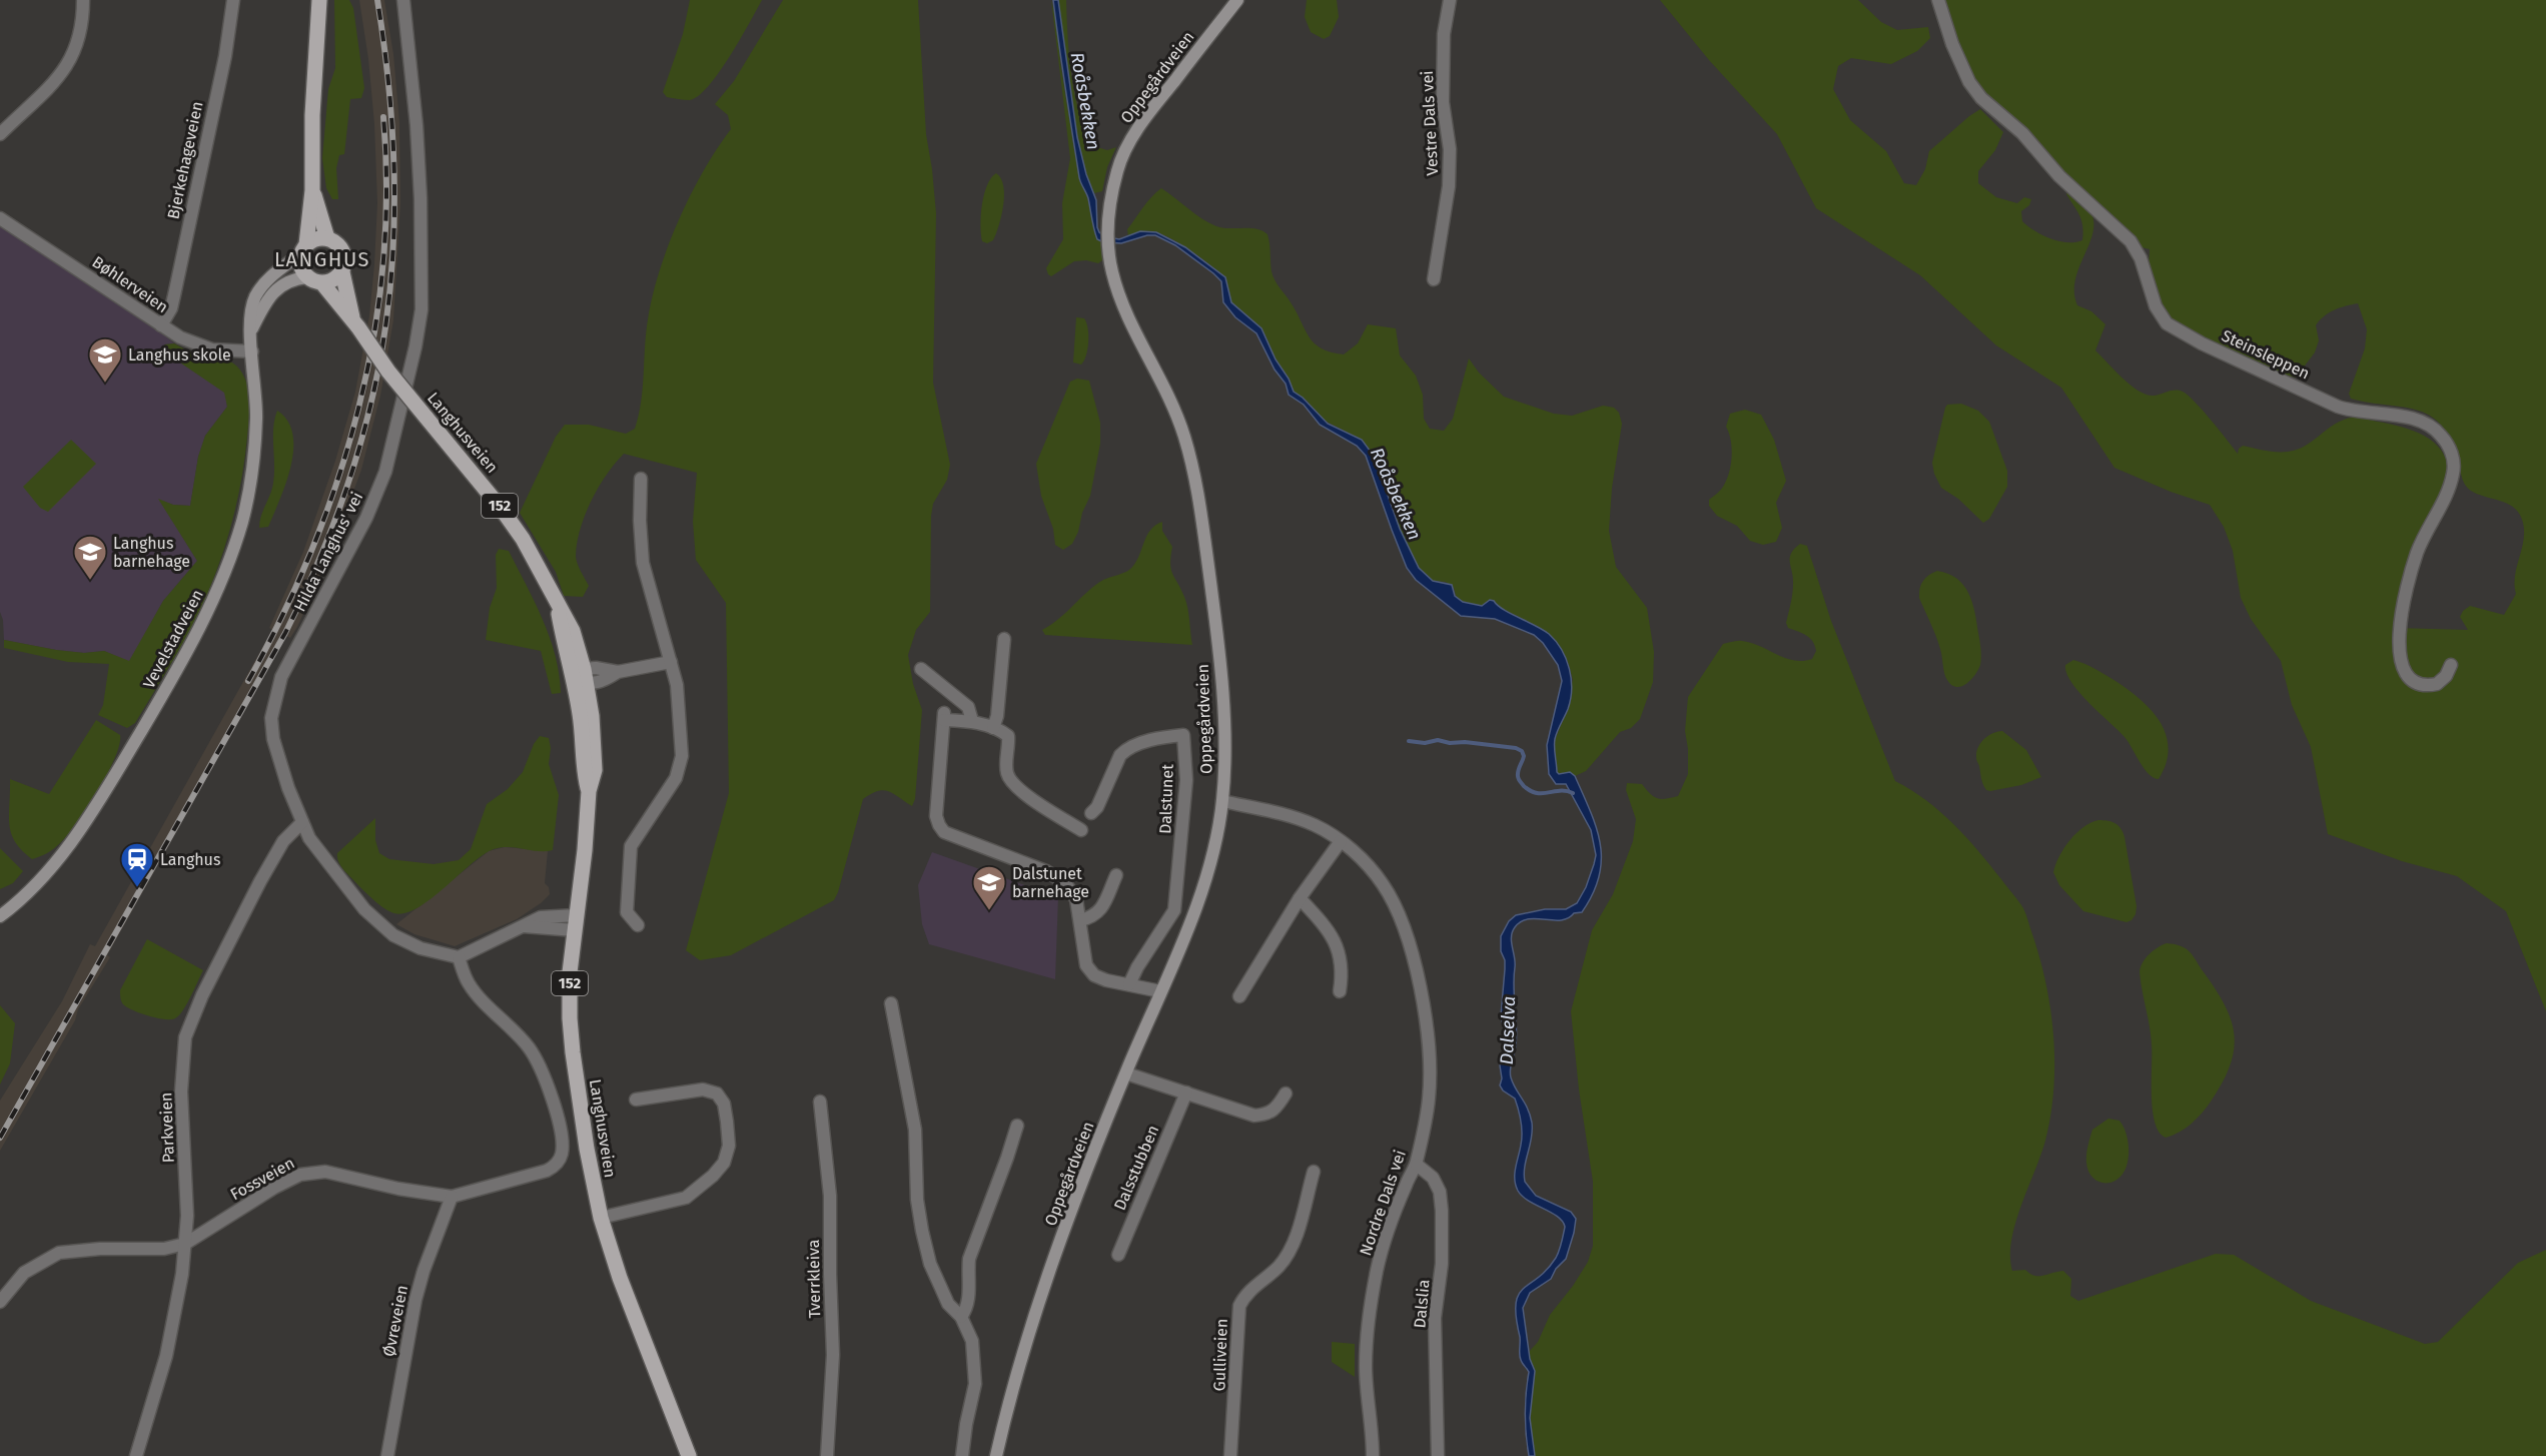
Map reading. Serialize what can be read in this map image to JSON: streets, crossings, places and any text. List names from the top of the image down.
{
  "streets": {
    "main road": [
      "Oppegårdveien",
      "Langhusveien",
      "152",
      "Vevelstadveien"
    ],
    "street": [
      "Vestre Dals vei",
      "Bjerkehageveien",
      "Bøhlerveien",
      "Steinsleppen",
      "Hilda Langhus' vei",
      "Dalstunet",
      "Parkveien",
      "Dalsstubben",
      "Fossveien",
      "Nordre Dals vei",
      "Tverrkleiva",
      "Dalslia",
      "Øvreveien",
      "Gulliveien"
    ]
  },
  "crossings": [
    ["Oppegårdveien", "Nordre Dals vei"],
    ["Bjerkehageveien", "Bøhlerveien"],
    ["Bøhlerveien", "Vevelstadveien"],
    ["Langhusveien", "Vevelstadveien"],
    ["Hilda Langhus' vei", "Parkveien"],
    ["Hilda Langhus' vei", "Fossveien"],
    ["Parkveien", "Fossveien"],
    ["Fossveien", "Øvreveien"],
    ["Nordre Dals vei", "Dalslia"]
  ],
  "districts": ["LANGHUS"],
  "water": ["Roåsbekken", "Dalselva"],
  "places": {
    "school or university": ["Langhus skole", "Langhus barnehage", "Dalstunet barnehage"],
    "station": ["Langhus"]
  }
}
